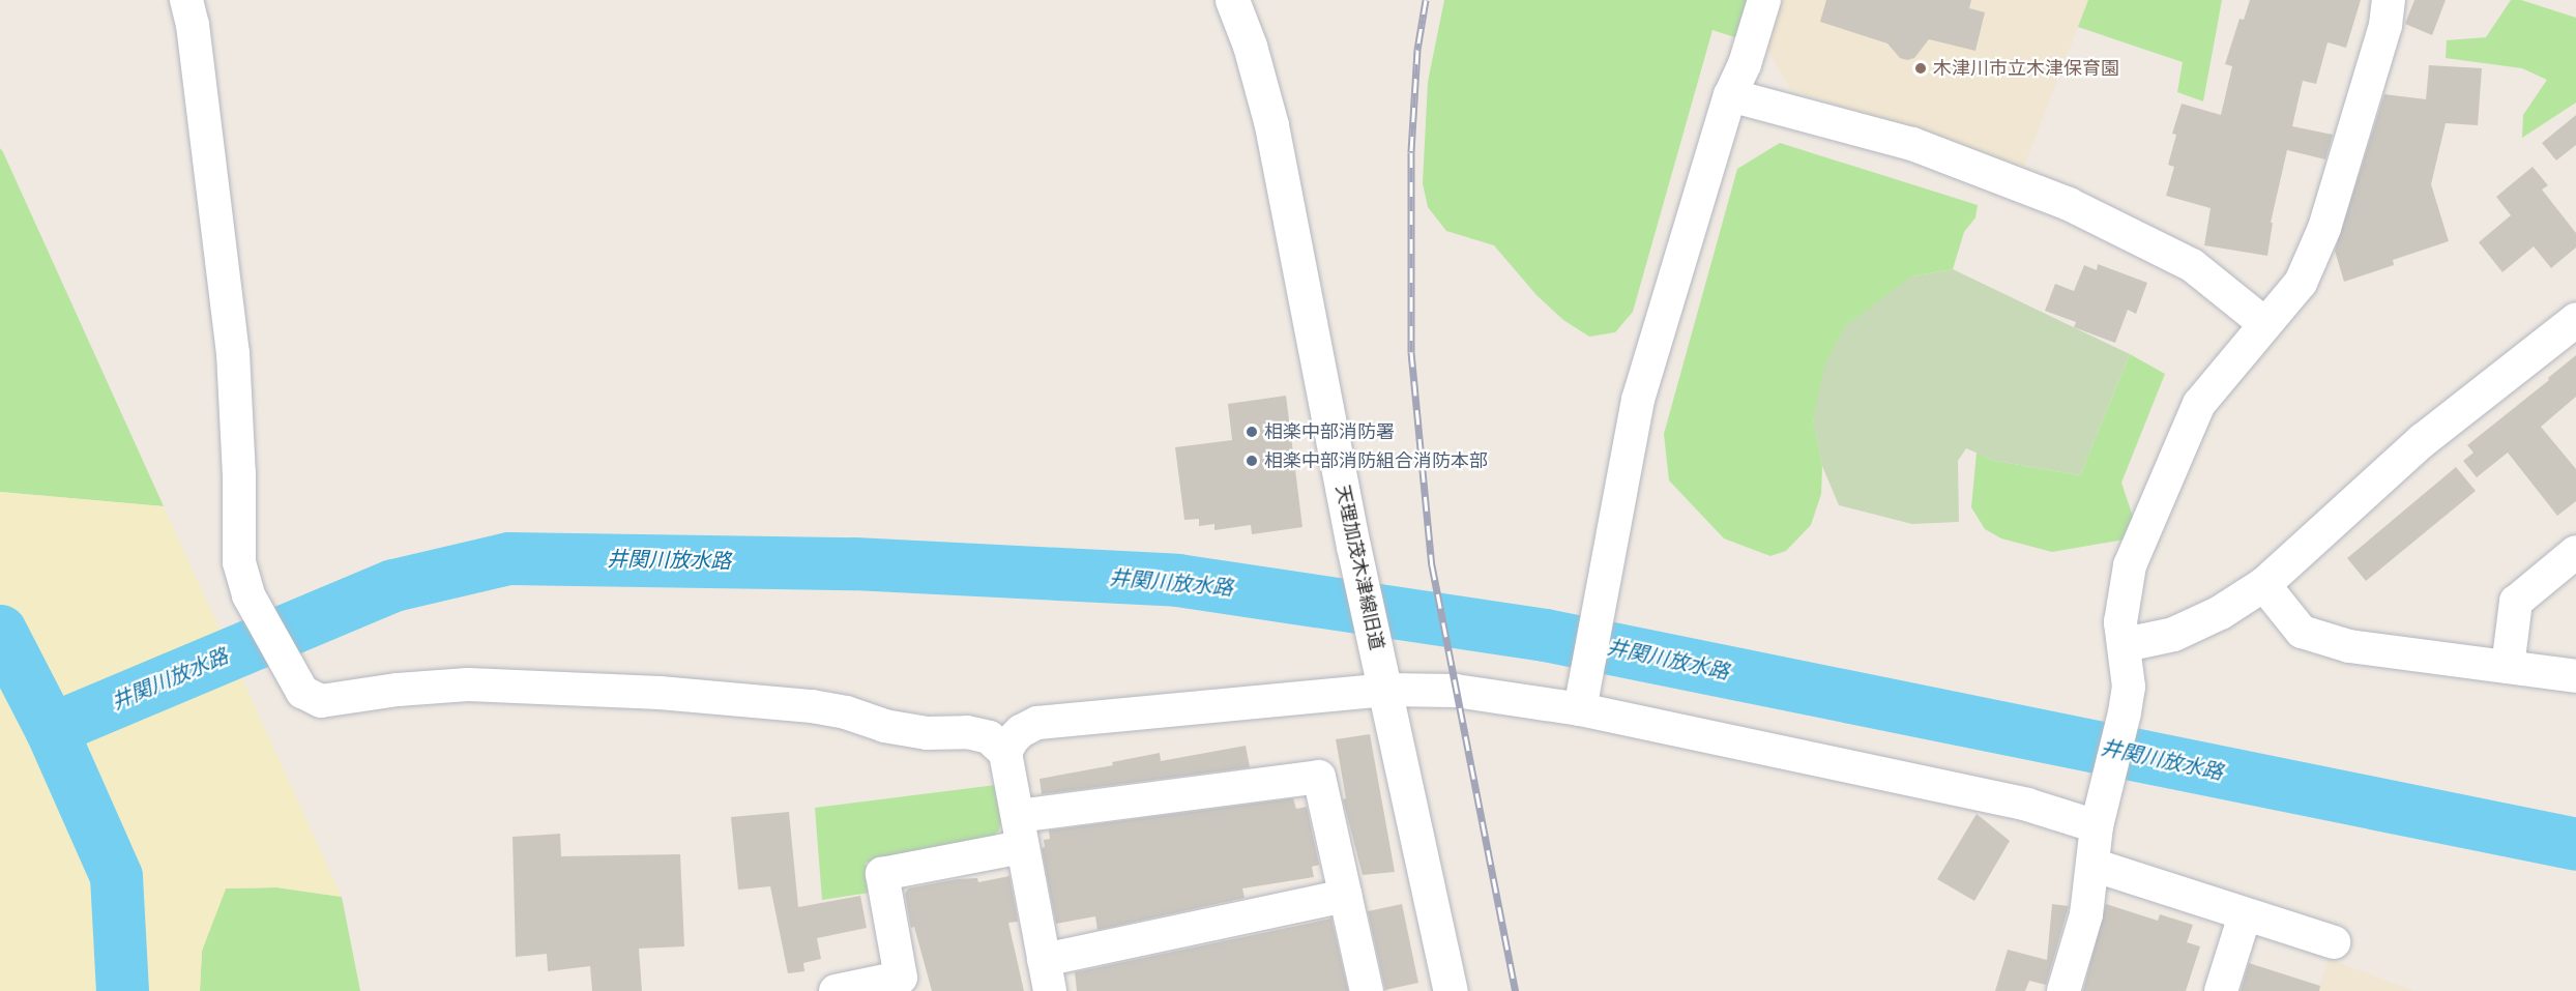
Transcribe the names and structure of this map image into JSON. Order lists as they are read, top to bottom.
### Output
{
  "streets": {
    "street": ["天理加茂木津線旧道"]
  },
  "water": ["井関川放水路"],
  "places": ["木津川市立木津保育園", "相楽中部消防署", "相楽中部消防組合消防本部"]
}
